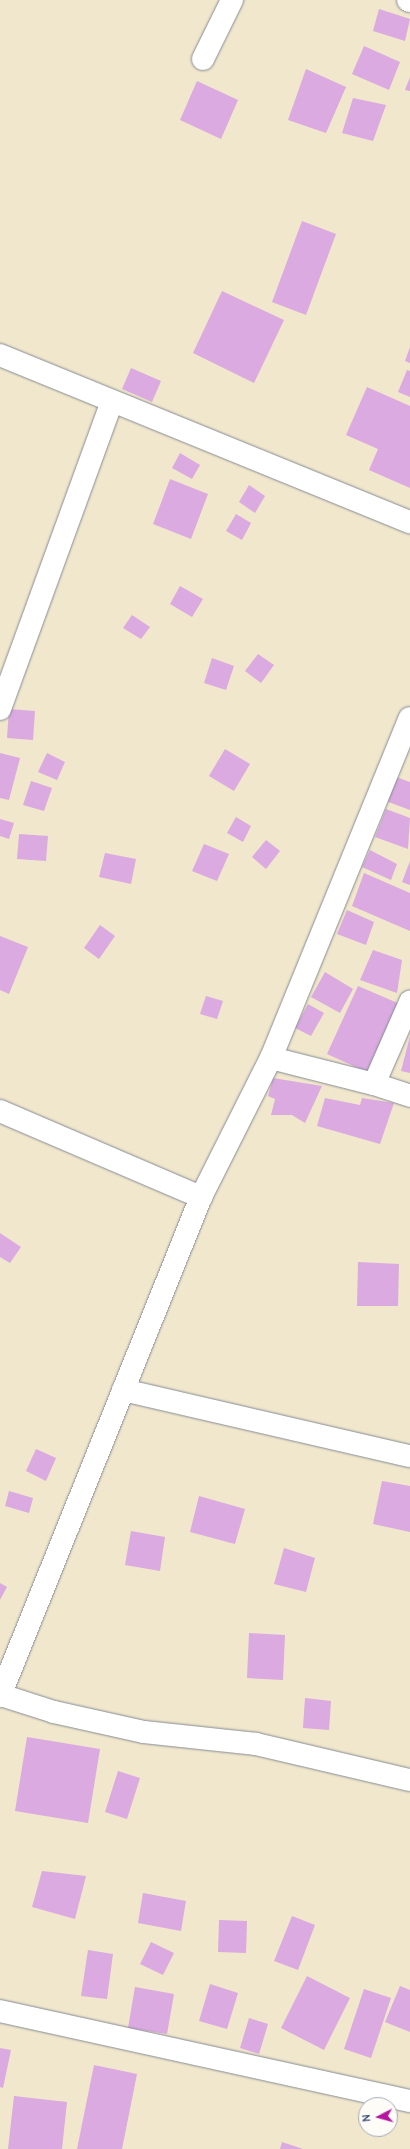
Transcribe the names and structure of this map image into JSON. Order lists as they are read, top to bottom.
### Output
{
  "north": "left"
}
